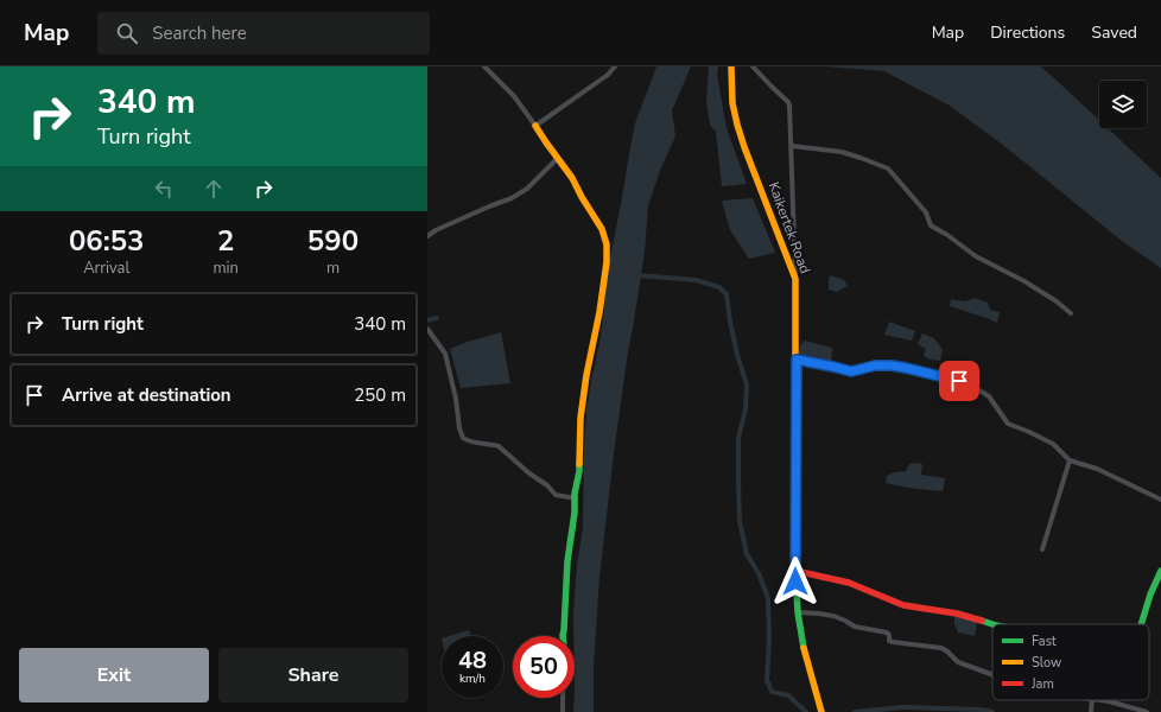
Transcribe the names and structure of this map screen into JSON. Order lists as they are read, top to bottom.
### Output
{
  "streets": {
    "street": ["Kaikertek Road"]
  },
  "legend": ["Fast", "Slow", "Jam"],
  "page": {
    "header": "Map",
    "search": "Search here",
    "nav": ["Map", "Directions", "Saved"],
    "turn": ["340 m", "Turn right"],
    "eta": [
      "06:53",
      "Arrival",
      "2",
      "min",
      "590",
      "m"
    ],
    "list": [
      {
        "name": "Turn right",
        "value": "340 m"
      },
      {
        "name": "Arrive at destination",
        "value": "250 m"
      }
    ],
    "speed": "48 km/h",
    "limit": "50",
    "buttons": ["Exit", "Share"]
  }
}
